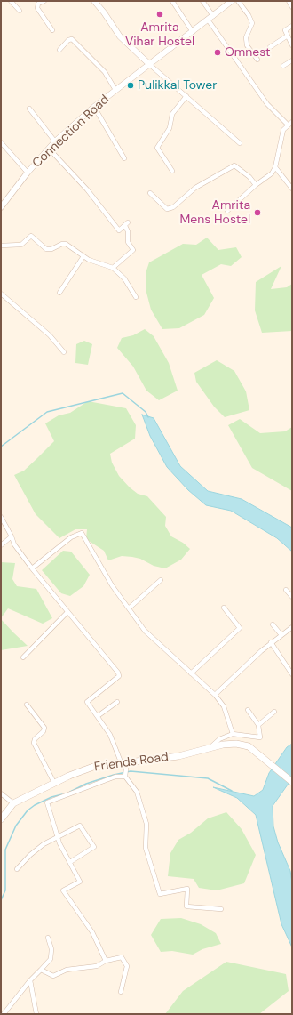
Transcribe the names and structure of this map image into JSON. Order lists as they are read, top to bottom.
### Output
{
  "streets": {
    "main road": ["Friends Road"],
    "street": ["Connection Road"]
  },
  "places": [
    "Amrita Vihar Hostel",
    "Omnest",
    "Pulikkal Tower",
    "Amrita Mens Hostel"
  ]
}
